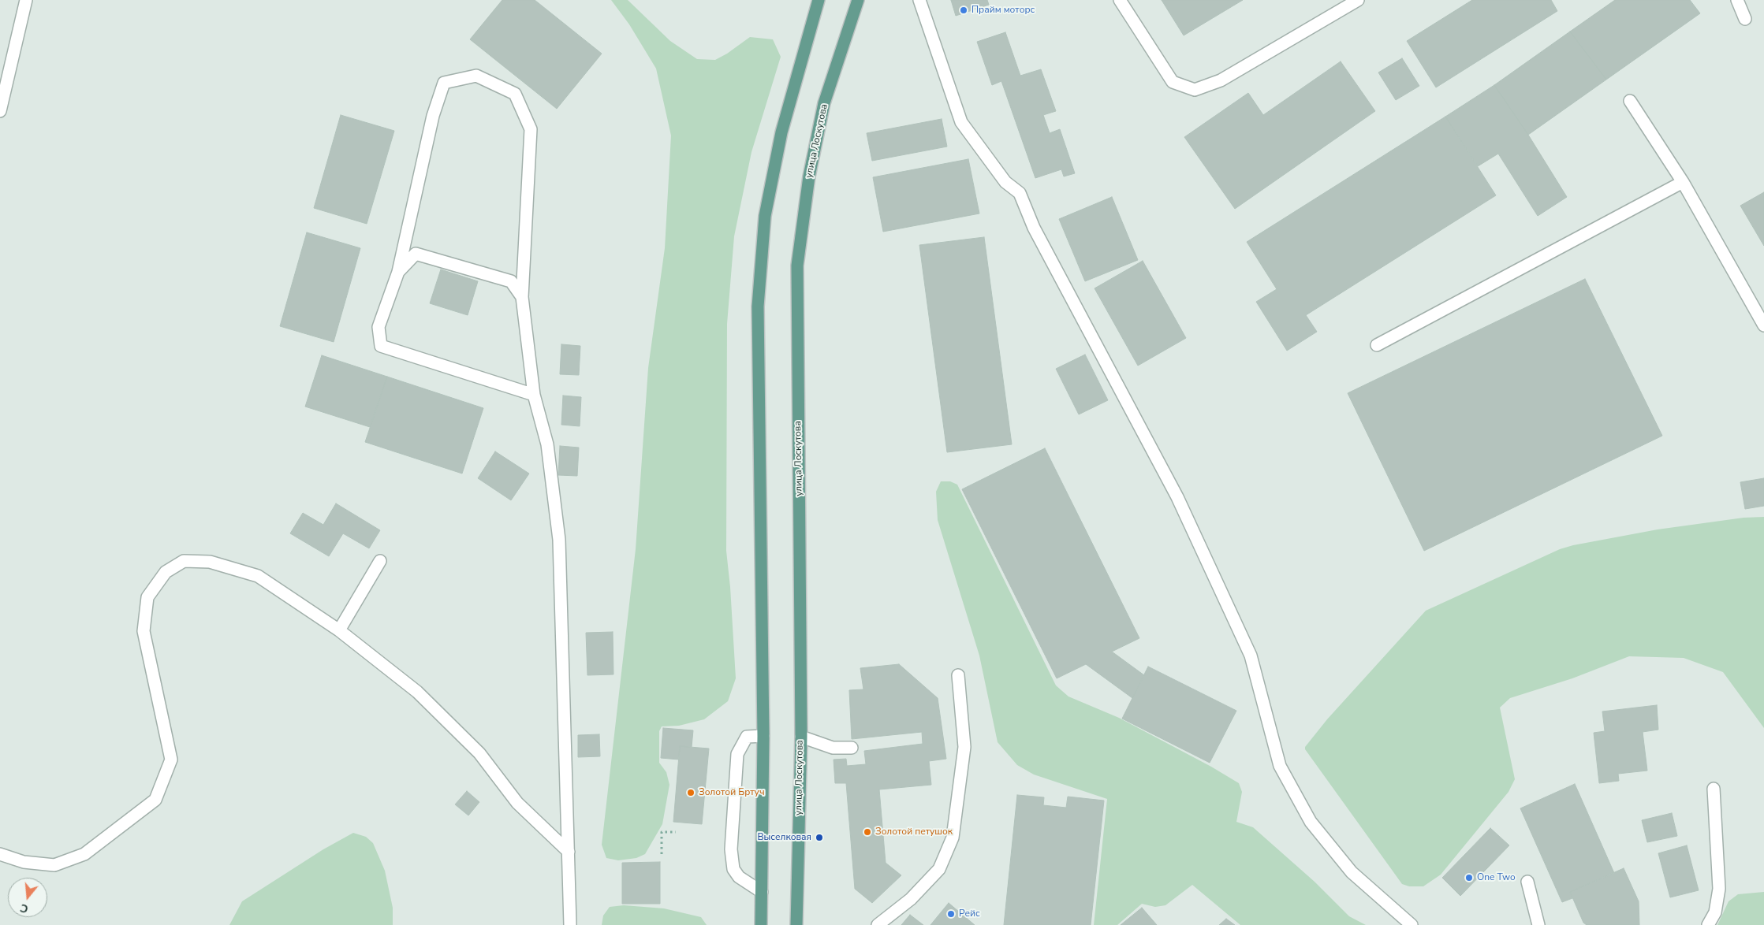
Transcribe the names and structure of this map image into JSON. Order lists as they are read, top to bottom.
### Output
{
  "streets": {
    "main road": ["улица Лоскутова"]
  },
  "places": [
    "Прайм моторс",
    "Золотой Бртуч",
    "Золотой петушок",
    "Выселковая",
    "One Two",
    "Рейс"
  ],
  "north": "bottom"
}
